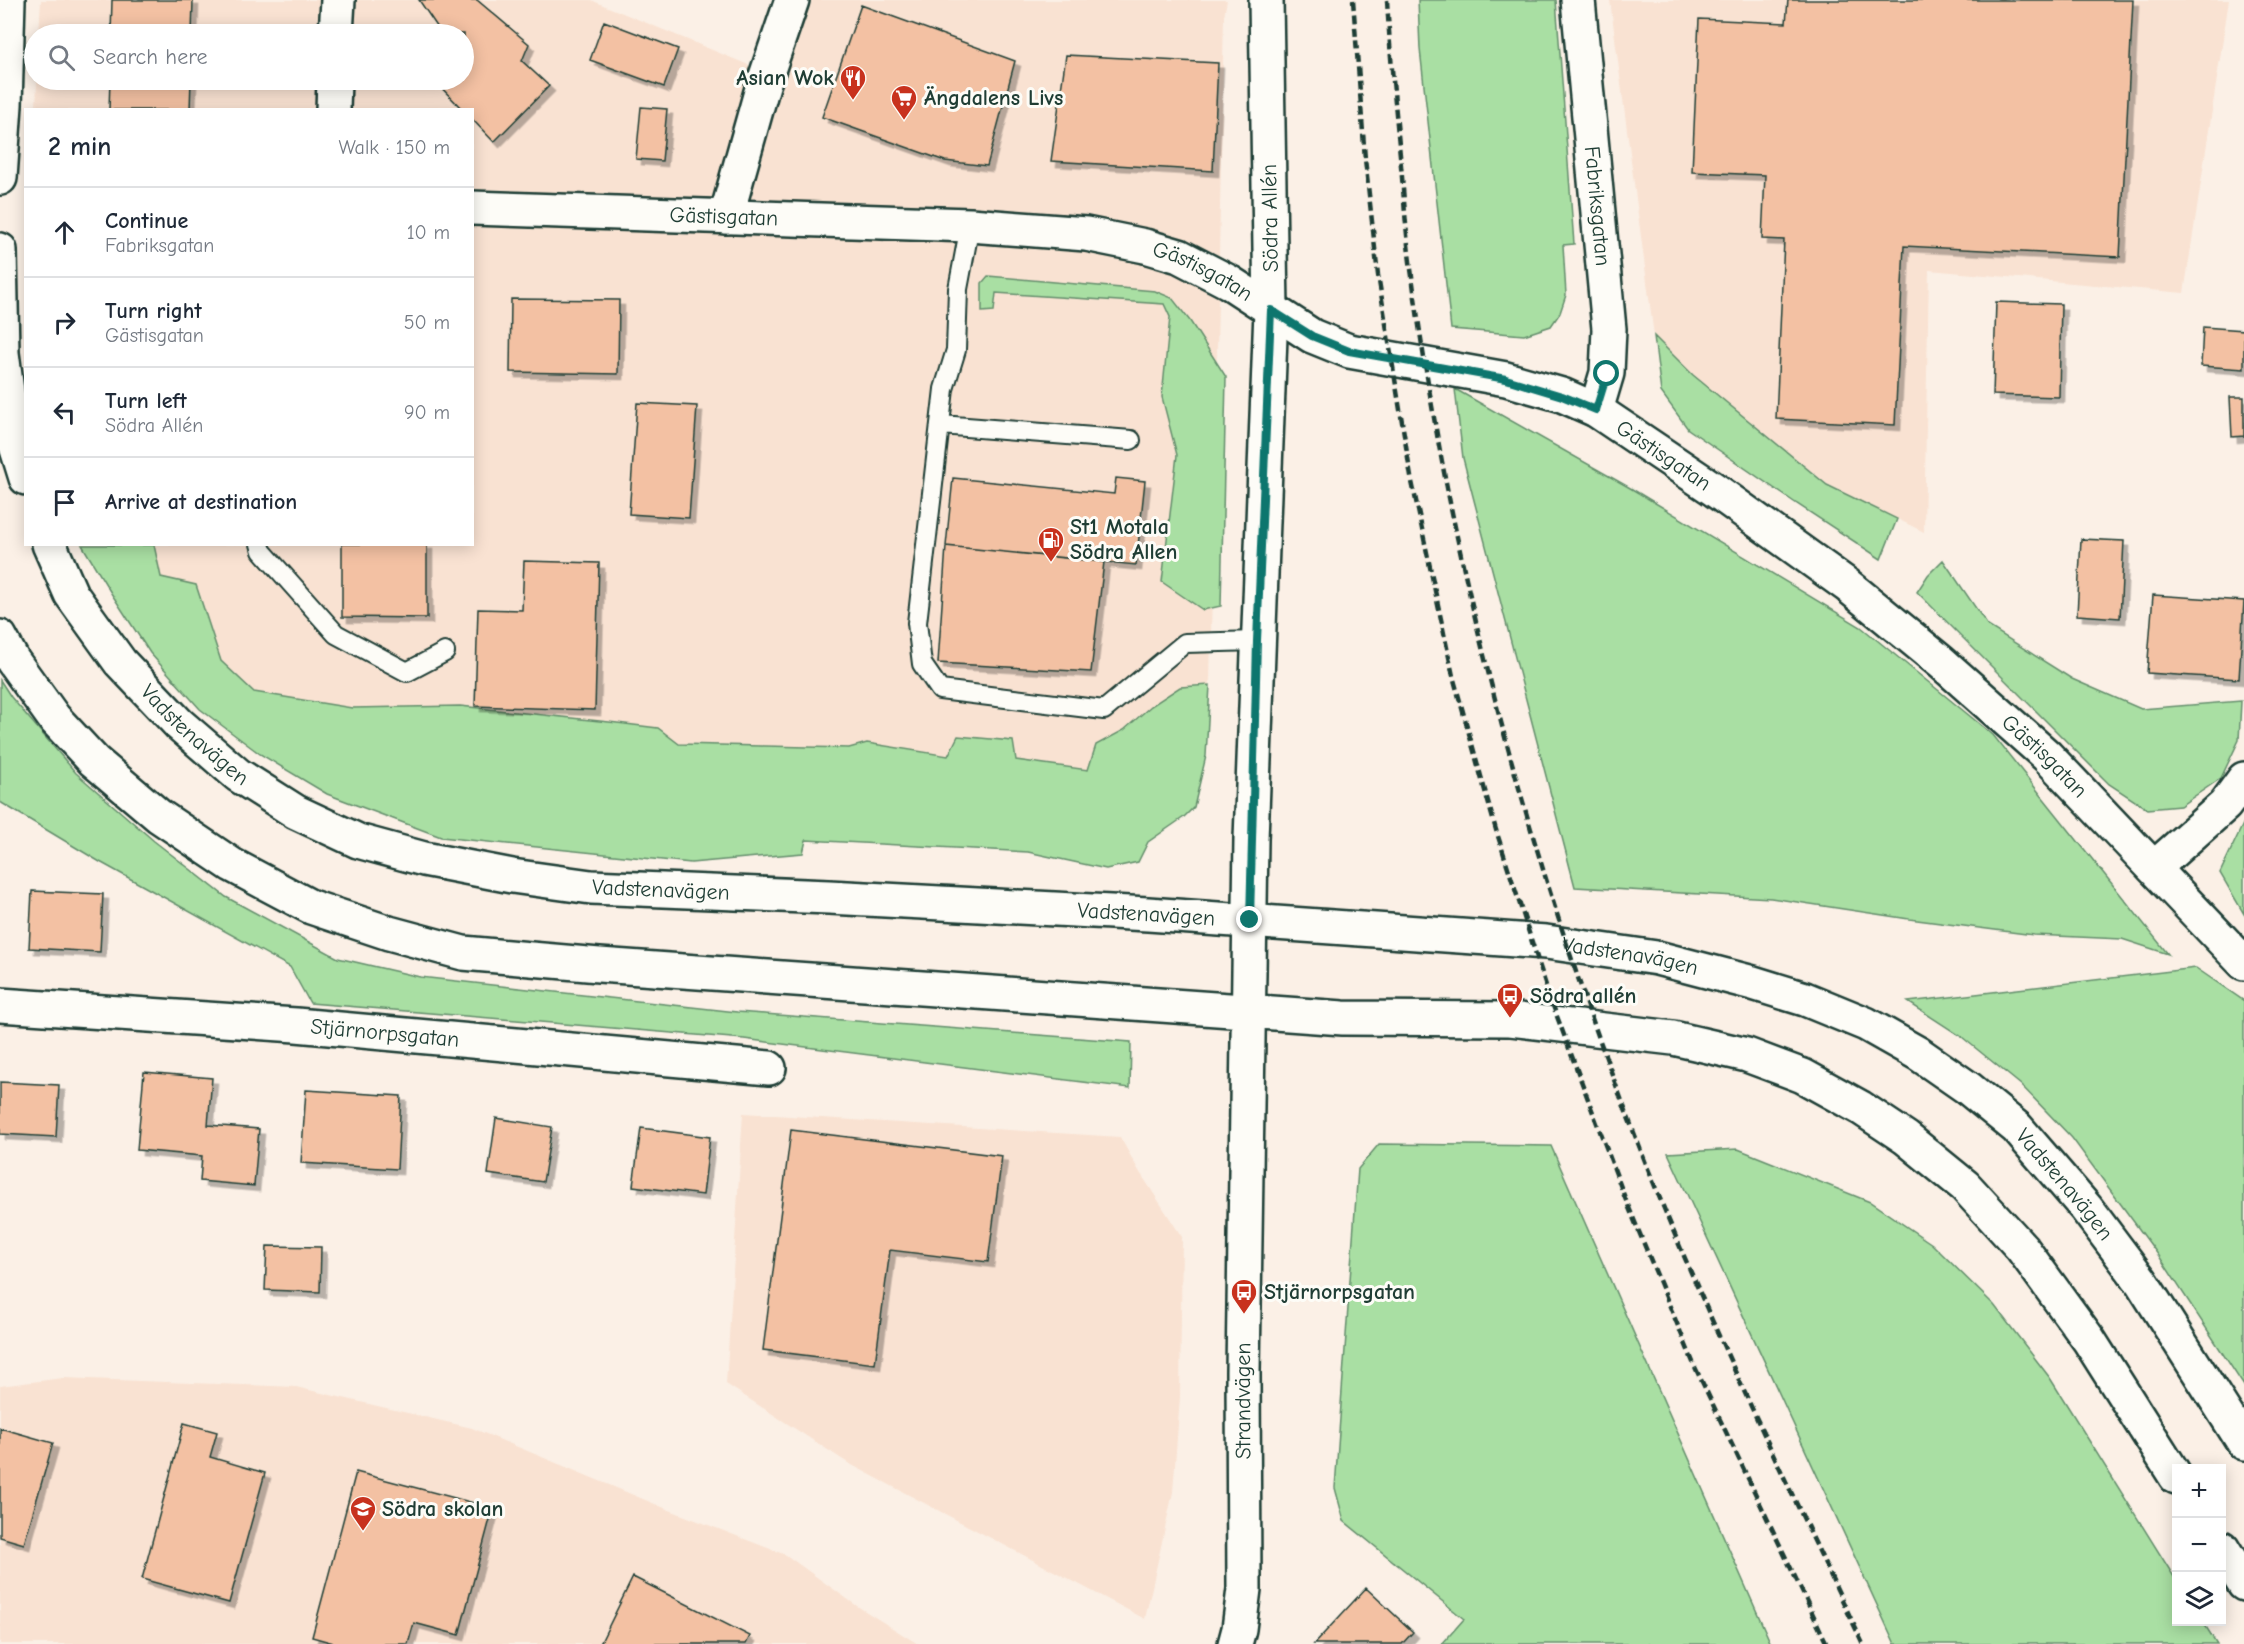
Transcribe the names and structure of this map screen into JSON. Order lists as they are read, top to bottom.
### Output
{
  "streets": {
    "main road": [
      "Fabriksgatan",
      "Gästisgatan",
      "Södra Allén",
      "Vadstenavägen",
      "Stjärnorpsgatan",
      "Strandvägen"
    ]
  },
  "crossings": [
    ["Fabriksgatan", "Gästisgatan"],
    ["Gästisgatan", "Södra Allén"],
    ["Södra Allén", "Vadstenavägen"],
    ["Södra Allén", "Strandvägen"]
  ],
  "places": {
    "restaurant": ["Asian Wok"],
    "supermarket": ["Ängdalens Livs"],
    "fuel station": ["St1 Motala Södra Allen"],
    "bus stop": ["Södra allén", "Stjärnorpsgatan"],
    "school or university": ["Södra skolan"]
  },
  "page": {
    "search": "Search here",
    "heading": ["2 min", "Walk · 150 m"],
    "list": [
      ["Continue", "Fabriksgatan", "10 m"],
      ["Turn right", "Gästisgatan", "50 m"],
      ["Turn left", "Södra Allén", "90 m"],
      "Arrive at destination"
    ],
    "map_buttons": ["+", "−"]
  }
}
